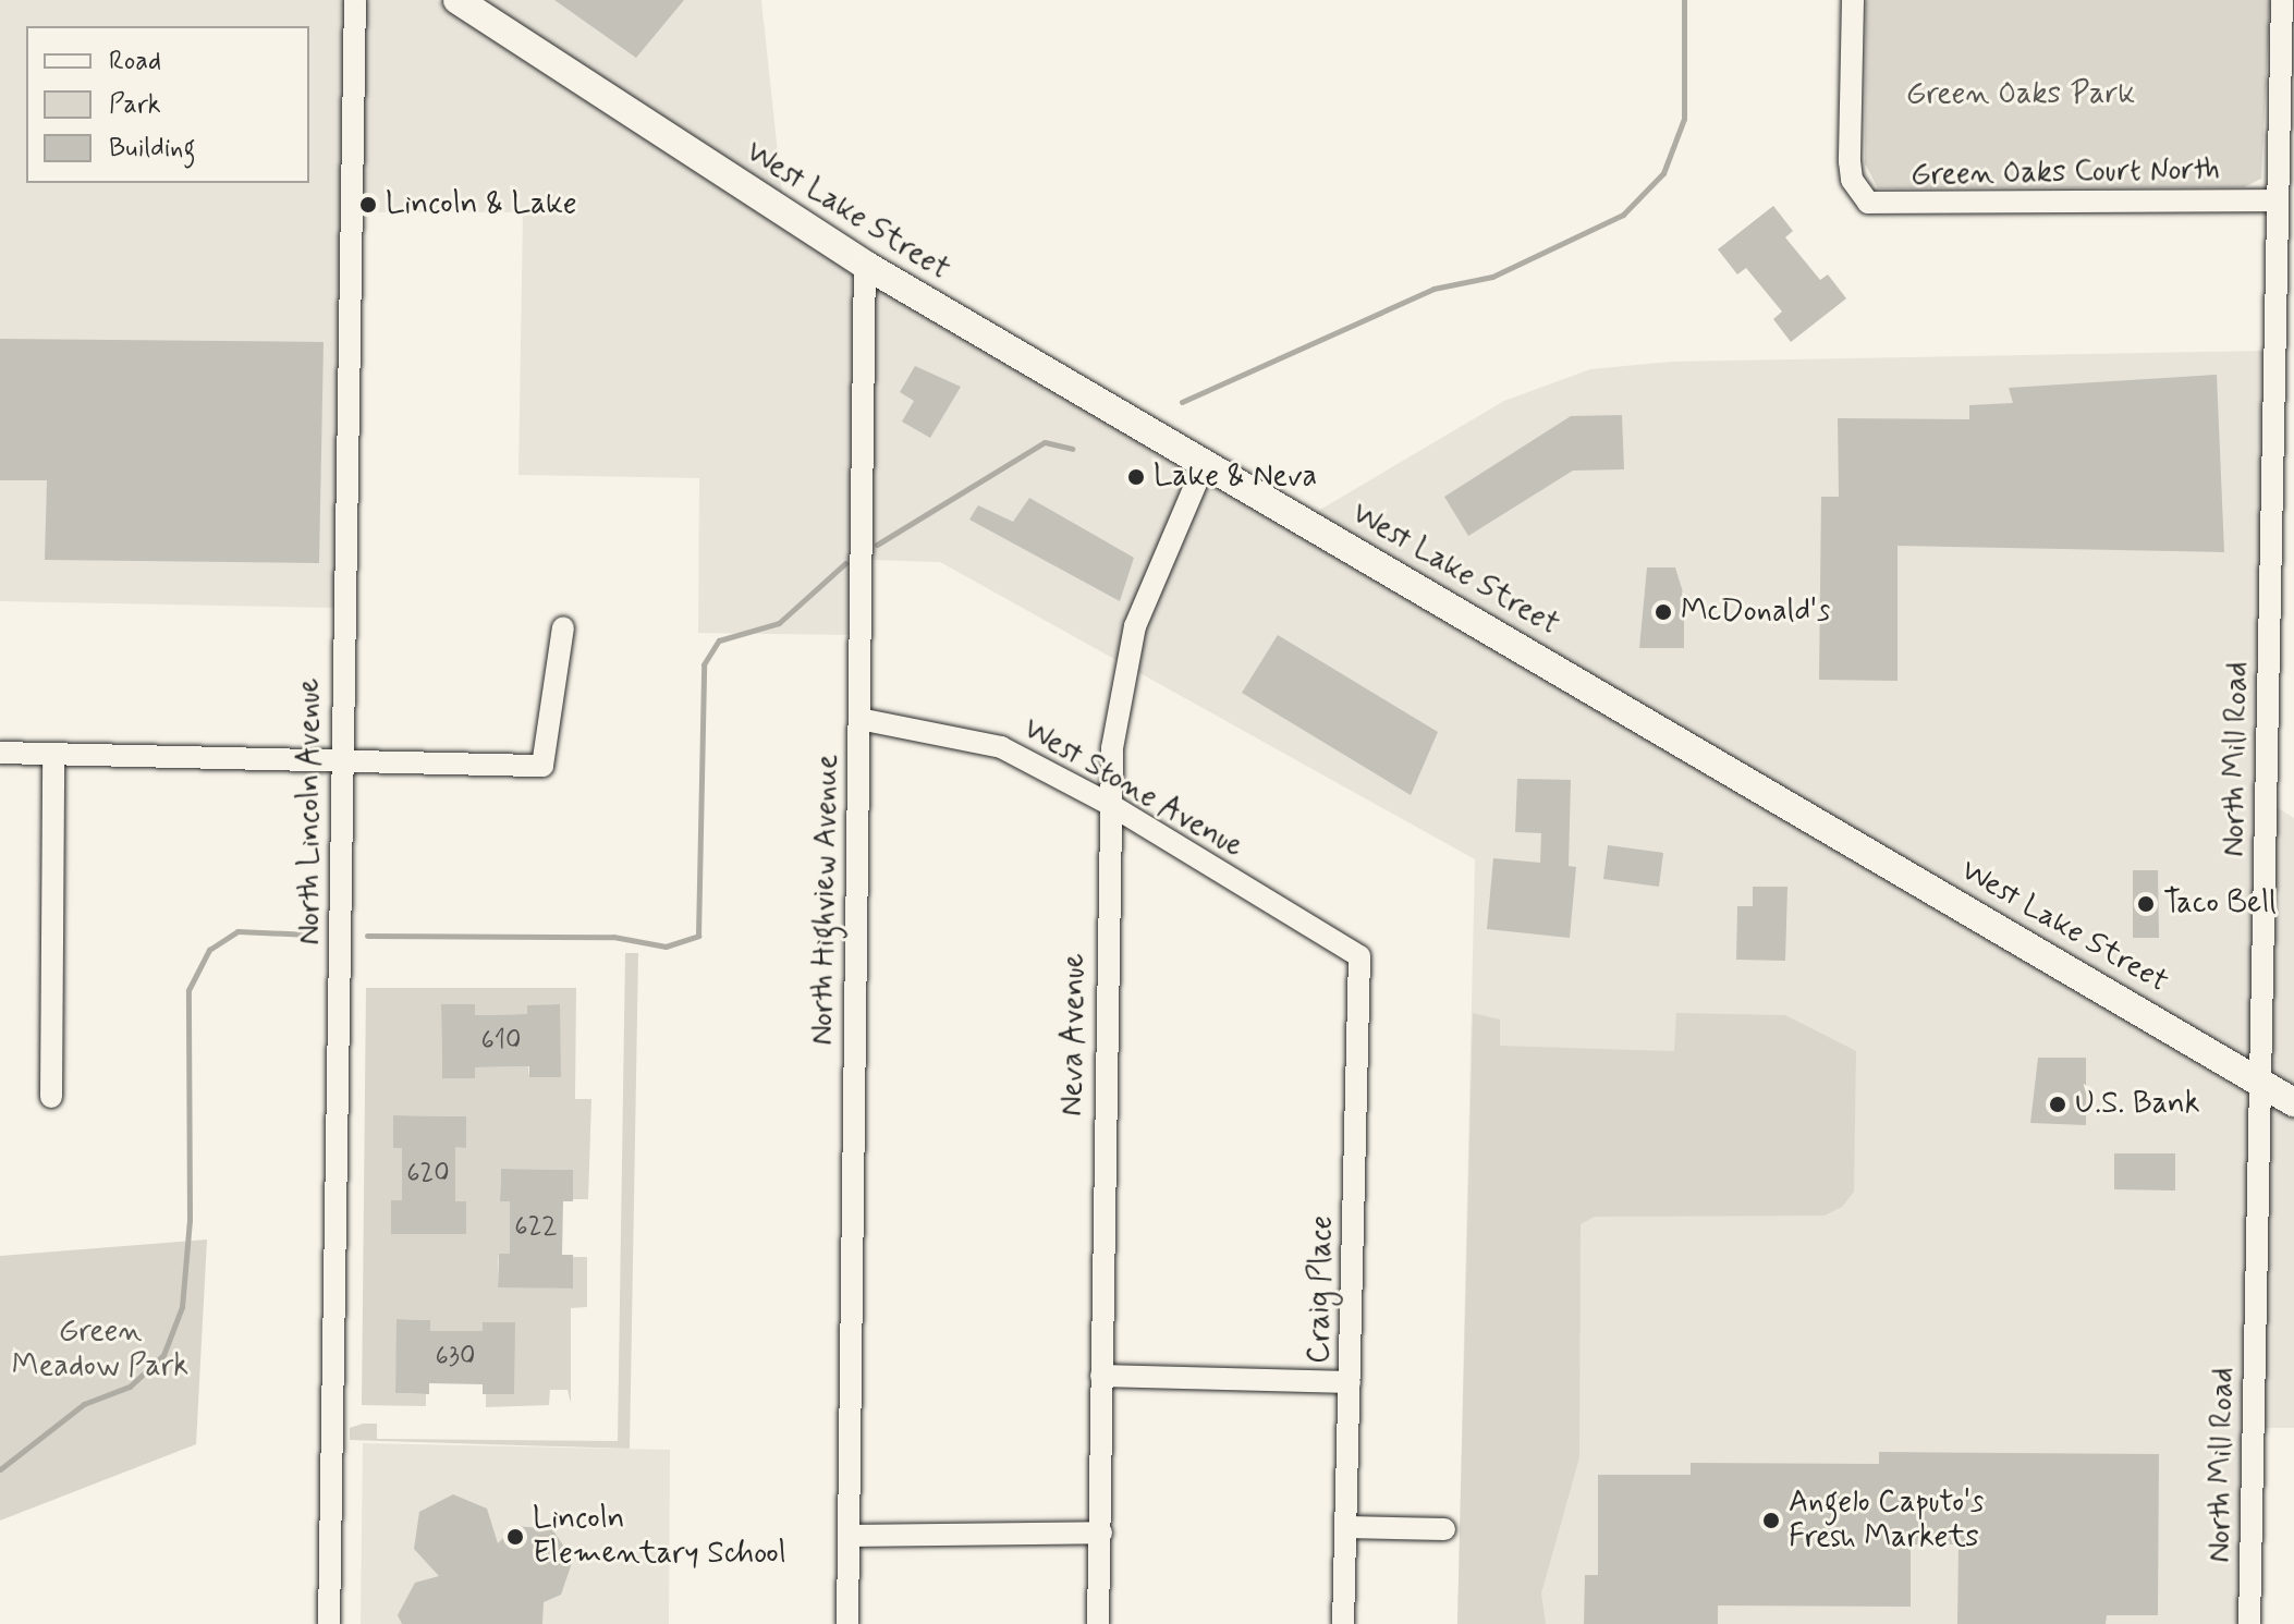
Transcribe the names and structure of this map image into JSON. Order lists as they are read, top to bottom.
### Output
{
  "streets": {
    "main road": ["West Lake Street"],
    "street": [
      "Green Oaks Court North",
      "North Mill Road",
      "West Stone Avenue",
      "North Lincoln Avenue",
      "North Highview Avenue",
      "Neva Avenue",
      "Craig Place"
    ]
  },
  "crossings": [
    ["Green Oaks Court North", "North Mill Road"],
    ["West Lake Street", "North Mill Road"],
    ["West Lake Street", "North Highview Avenue"],
    ["West Lake Street", "Neva Avenue"],
    ["West Stone Avenue", "North Highview Avenue"],
    ["West Stone Avenue", "Neva Avenue"],
    ["West Stone Avenue", "Craig Place"]
  ],
  "parks": ["Green Oaks Park", "Green Meadow Park"],
  "places": [
    "Lincoln & Lake",
    "Lake & Neva",
    "McDonald's",
    "Taco Bell",
    "U.S. Bank",
    "Angelo Caputo's Fresh Markets",
    "Lincoln Elementary School"
  ],
  "house_numbers": [
    "610",
    "620",
    "622",
    "630"
  ],
  "legend": ["Road", "Park", "Building"]
}
